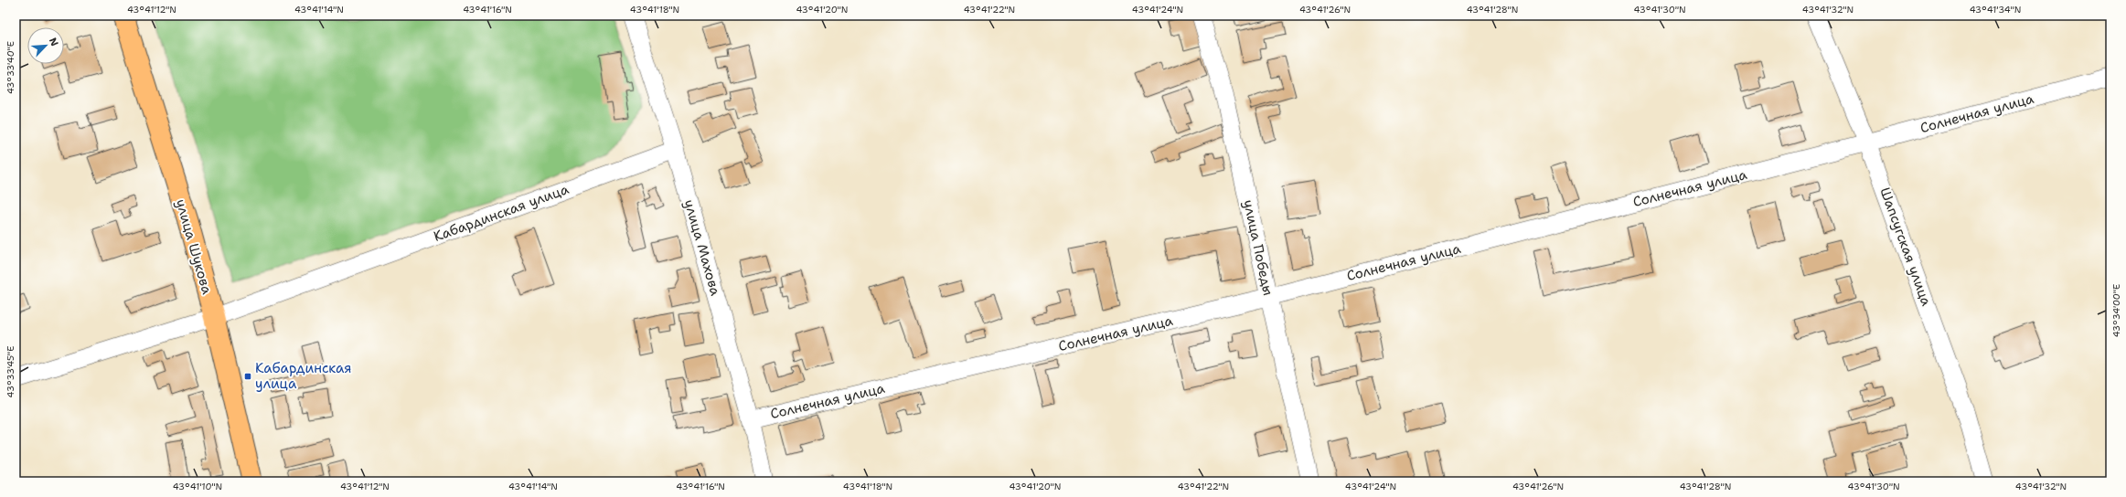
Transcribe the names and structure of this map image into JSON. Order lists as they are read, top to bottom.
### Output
{
  "streets": {
    "main road": ["улица Шукова"],
    "street": [
      "Солнечная улица",
      "Кабардинская улица",
      "Шапсугская улица",
      "улица Махова",
      "улица Победы"
    ]
  },
  "crossings": [
    ["Солнечная улица", "Шапсугская улица"],
    ["Солнечная улица", "улица Махова"],
    ["Солнечная улица", "улица Победы"],
    ["Кабардинская улица", "улица Шукова"],
    ["Кабардинская улица", "улица Махова"]
  ],
  "places": {
    "transit": ["Кабардинская улица"]
  },
  "north": "top right",
  "coordinates": [
    "43°41'12\"N",
    "43°41'14\"N",
    "43°41'16\"N",
    "43°41'18\"N",
    "43°41'20\"N",
    "43°41'22\"N",
    "43°41'24\"N",
    "43°41'26\"N",
    "43°41'28\"N",
    "43°41'30\"N",
    "43°41'32\"N",
    "43°41'34\"N",
    "43°33'40\"E",
    "43°34'00\"E",
    "43°33'45\"E",
    "43°41'10\"N"
  ]
}
